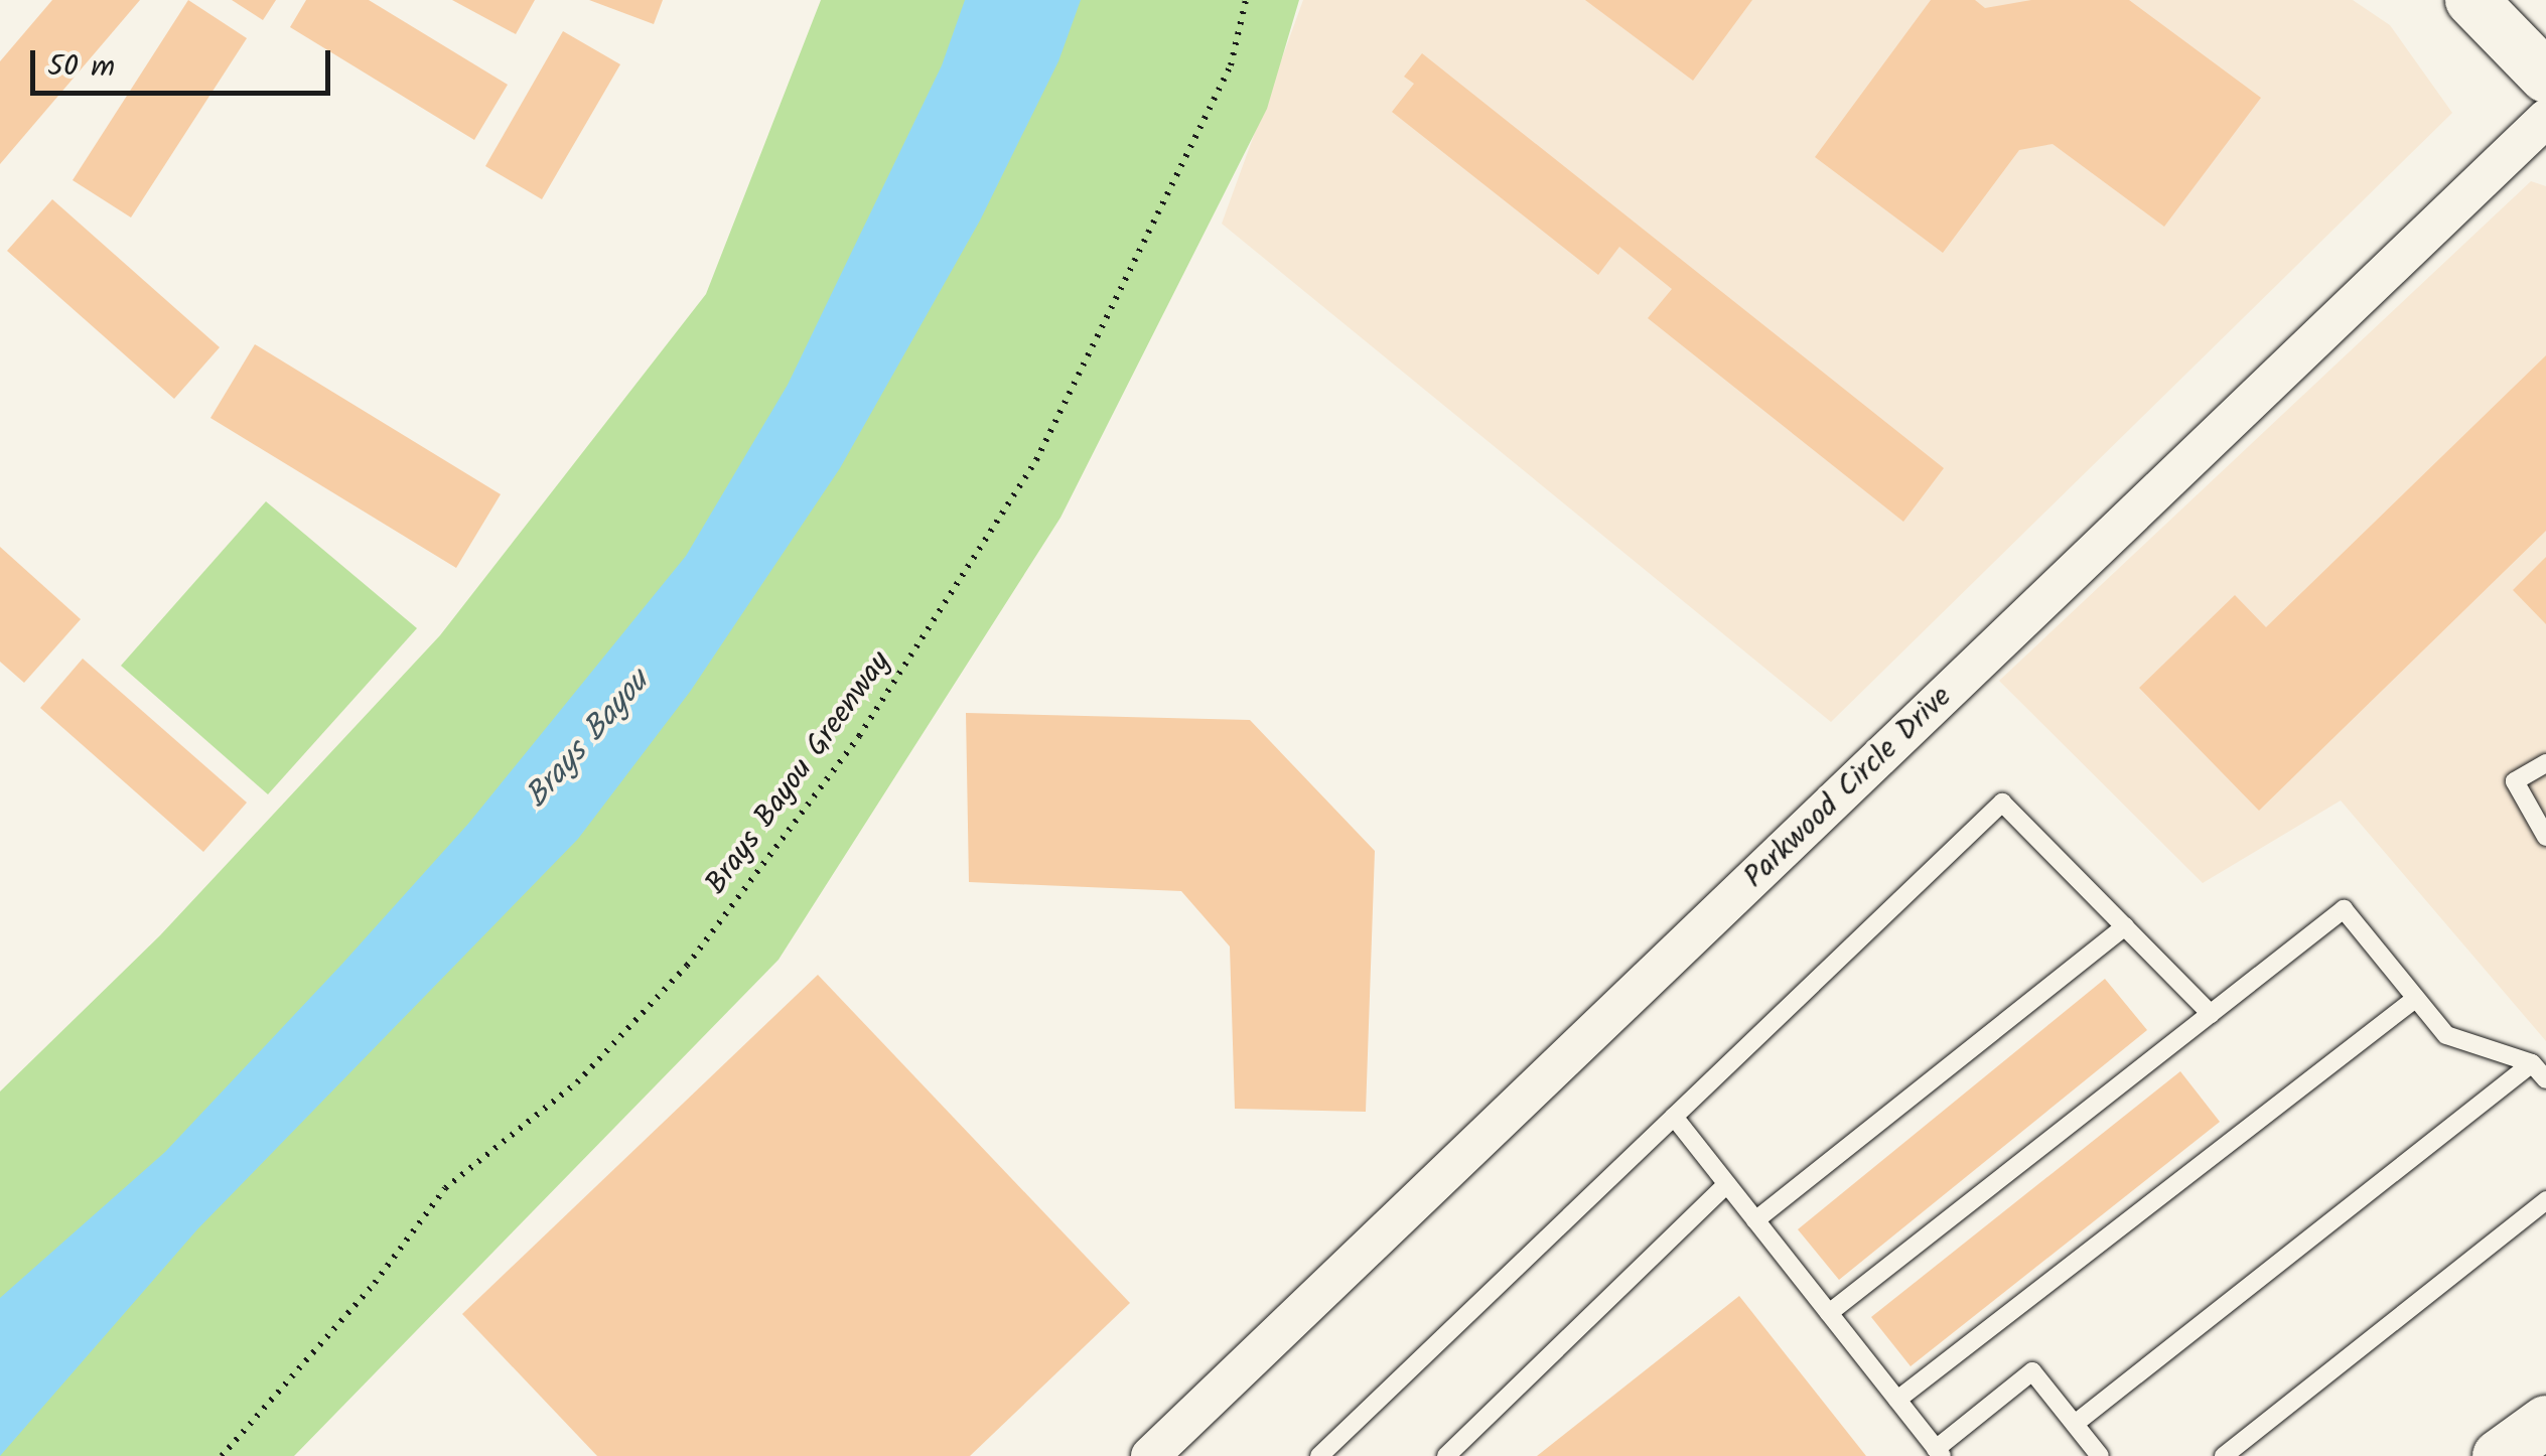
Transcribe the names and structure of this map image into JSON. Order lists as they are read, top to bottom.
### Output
{
  "streets": {
    "street": ["Parkwood Circle Drive"],
    "path": ["Brays Bayou Greenway"]
  },
  "water": ["Brays Bayou"],
  "scale_bar": "50 m"
}
